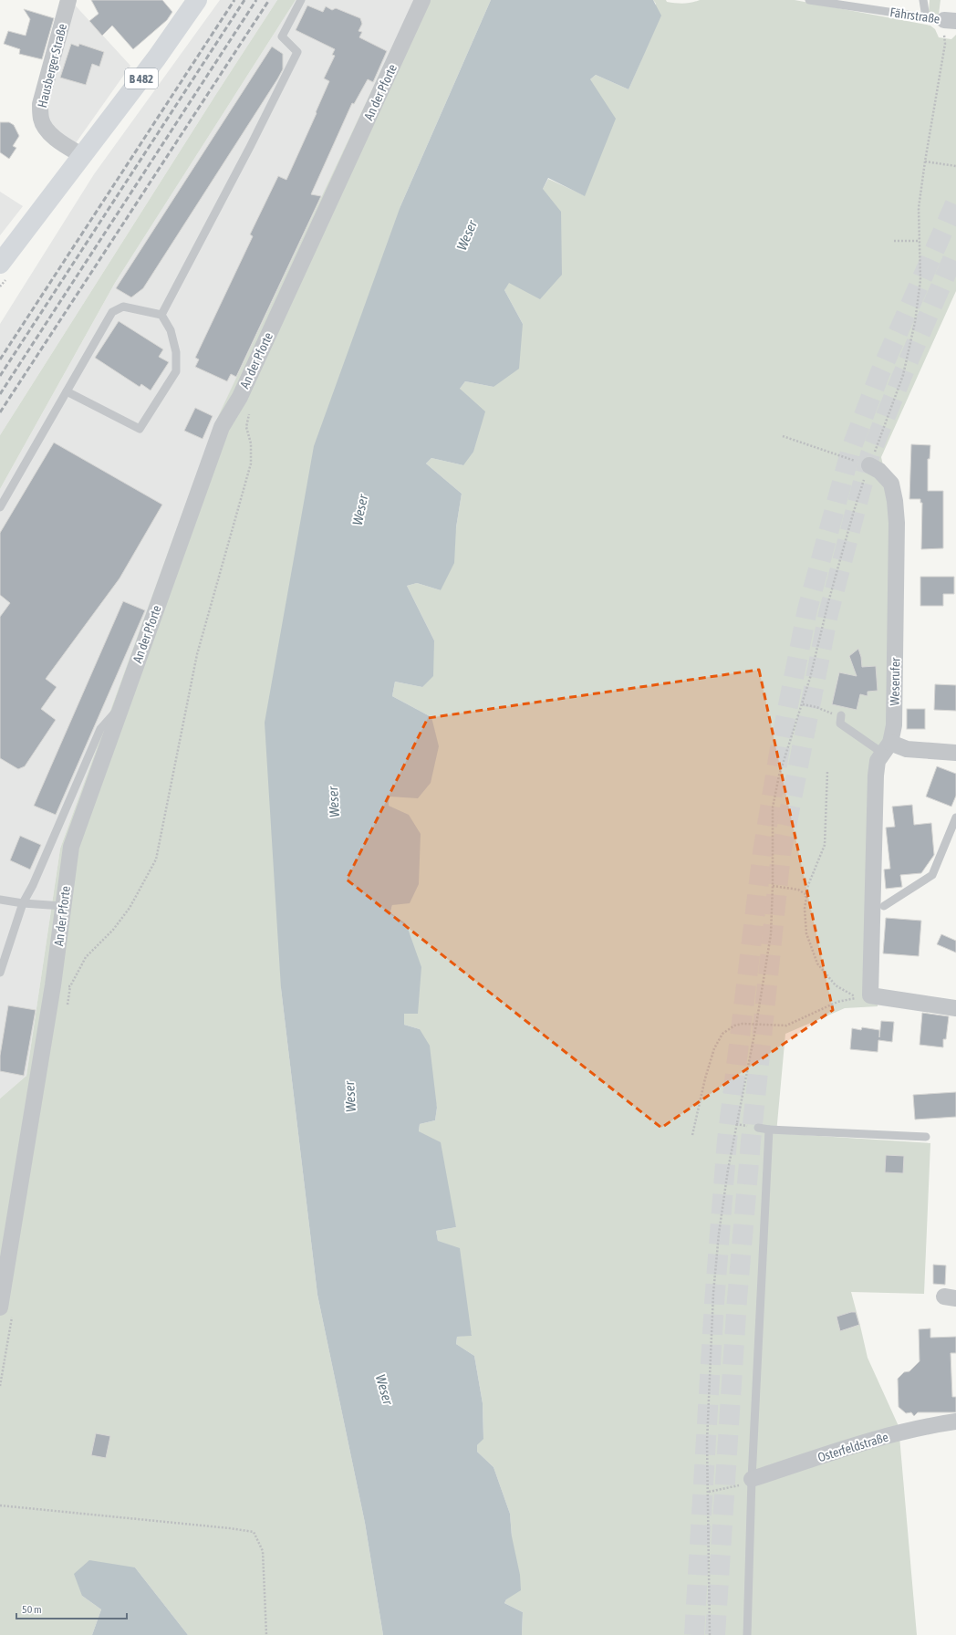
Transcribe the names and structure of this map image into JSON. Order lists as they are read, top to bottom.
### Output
{
  "streets": {
    "main road": ["B 482"],
    "street": [
      "Hausberger Straße",
      "An der Pforte",
      "Weserufer",
      "Osterfeldstraße"
    ],
    "lane": ["Fährstraße"]
  },
  "crossings": [
    ["Hausberger Straße", "B 482"]
  ],
  "water": ["Weser"],
  "scale_bar": "50 m"
}
